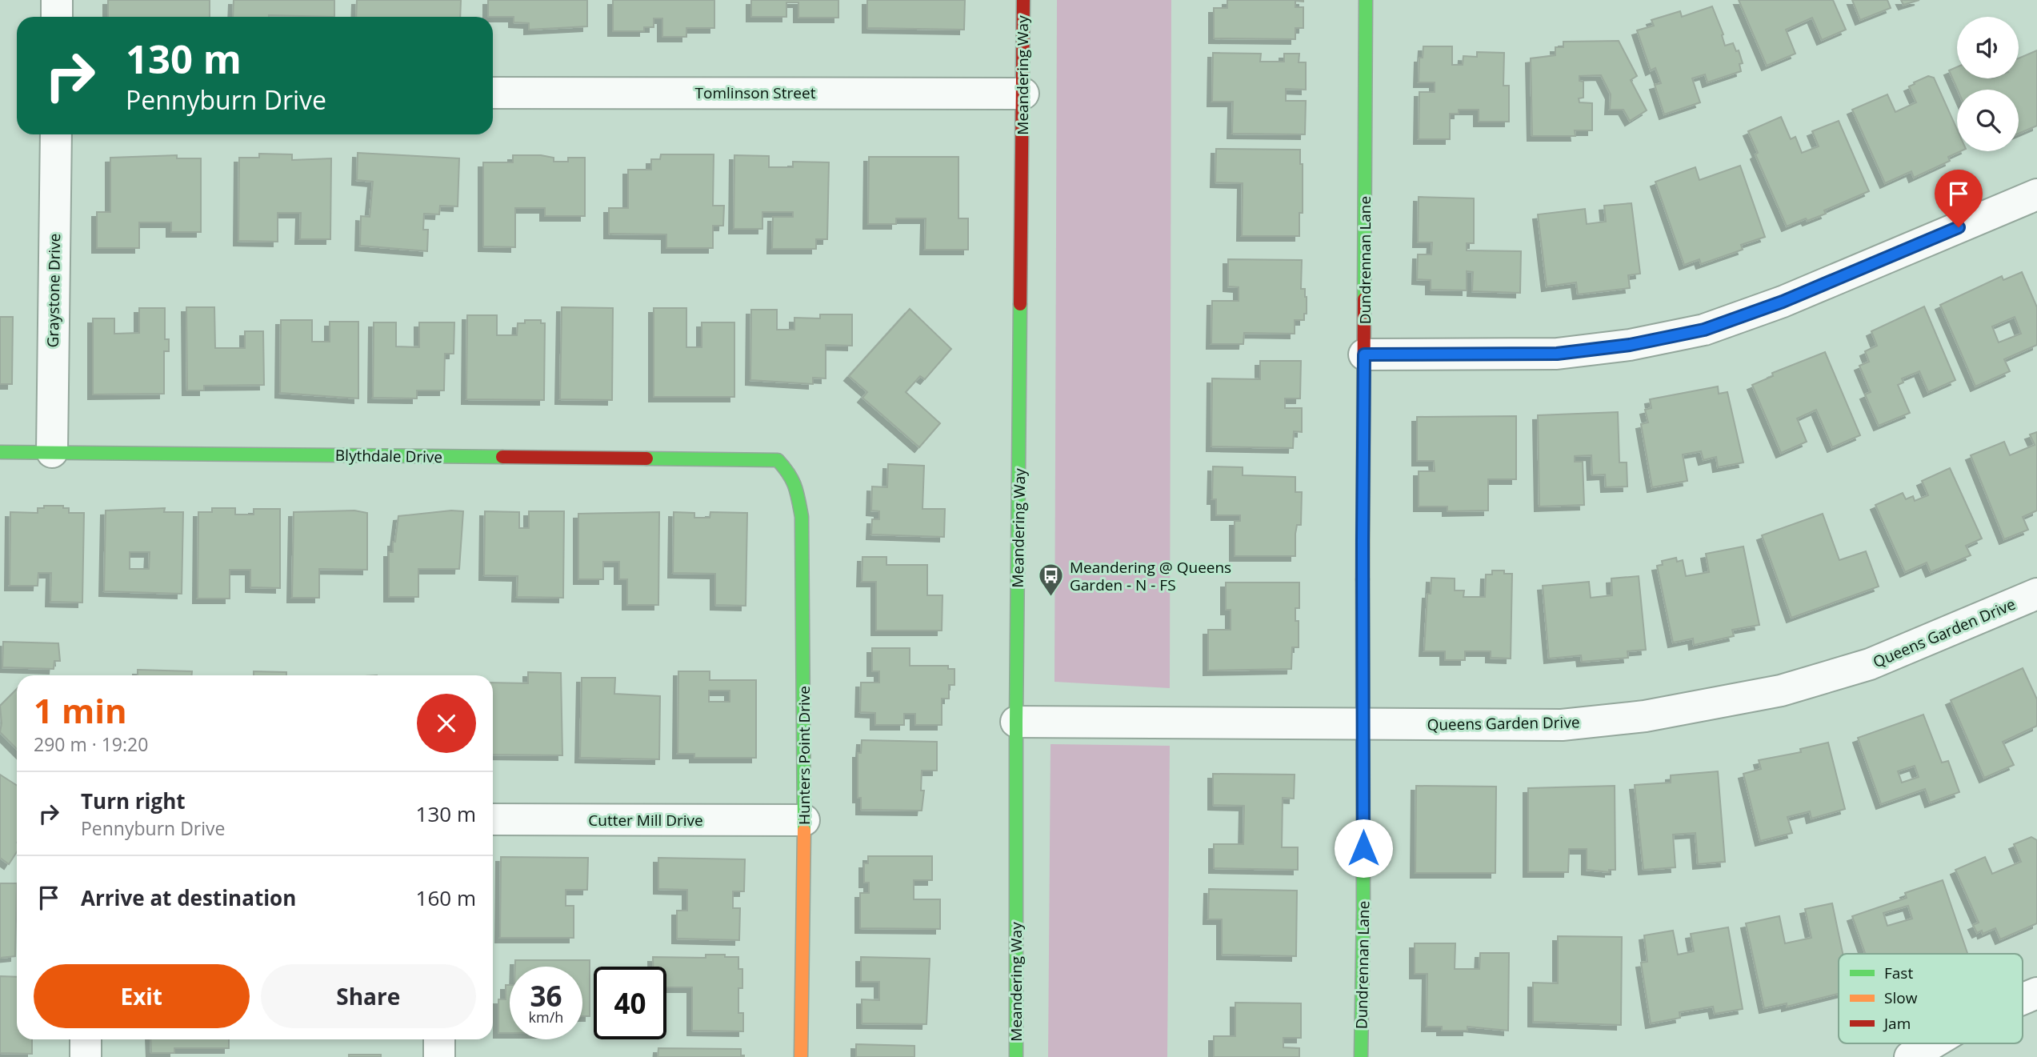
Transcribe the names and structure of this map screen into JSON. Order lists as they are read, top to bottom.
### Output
{
  "streets": {
    "street": [
      "Meandering Way",
      "Tomlinson Street",
      "Dundrennan Lane",
      "Graystone Drive",
      "Blythdale Drive",
      "Queens Garden Drive",
      "Hunters Point Drive",
      "Cutter Mill Drive"
    ]
  },
  "crossings": [
    ["Meandering Way", "Tomlinson Street"],
    ["Meandering Way", "Queens Garden Drive"],
    ["Dundrennan Lane", "Queens Garden Drive"],
    ["Graystone Drive", "Blythdale Drive"],
    ["Blythdale Drive", "Hunters Point Drive"],
    ["Hunters Point Drive", "Cutter Mill Drive"]
  ],
  "places": {
    "bus stop": ["Meandering @ Queens Garden - N - FS"]
  },
  "legend": ["Fast", "Slow", "Jam"],
  "page": {
    "turn": ["130 m", "Pennyburn Drive"],
    "heading": ["1 min", "290 m · 19:20"],
    "list": [
      {
        "name": "Turn right",
        "note": "Pennyburn Drive",
        "value": "130 m"
      },
      {
        "name": "Arrive at destination",
        "value": "160 m"
      }
    ],
    "buttons": ["Exit", "Share"],
    "speed": "36 km/h",
    "limit": "40"
  }
}
